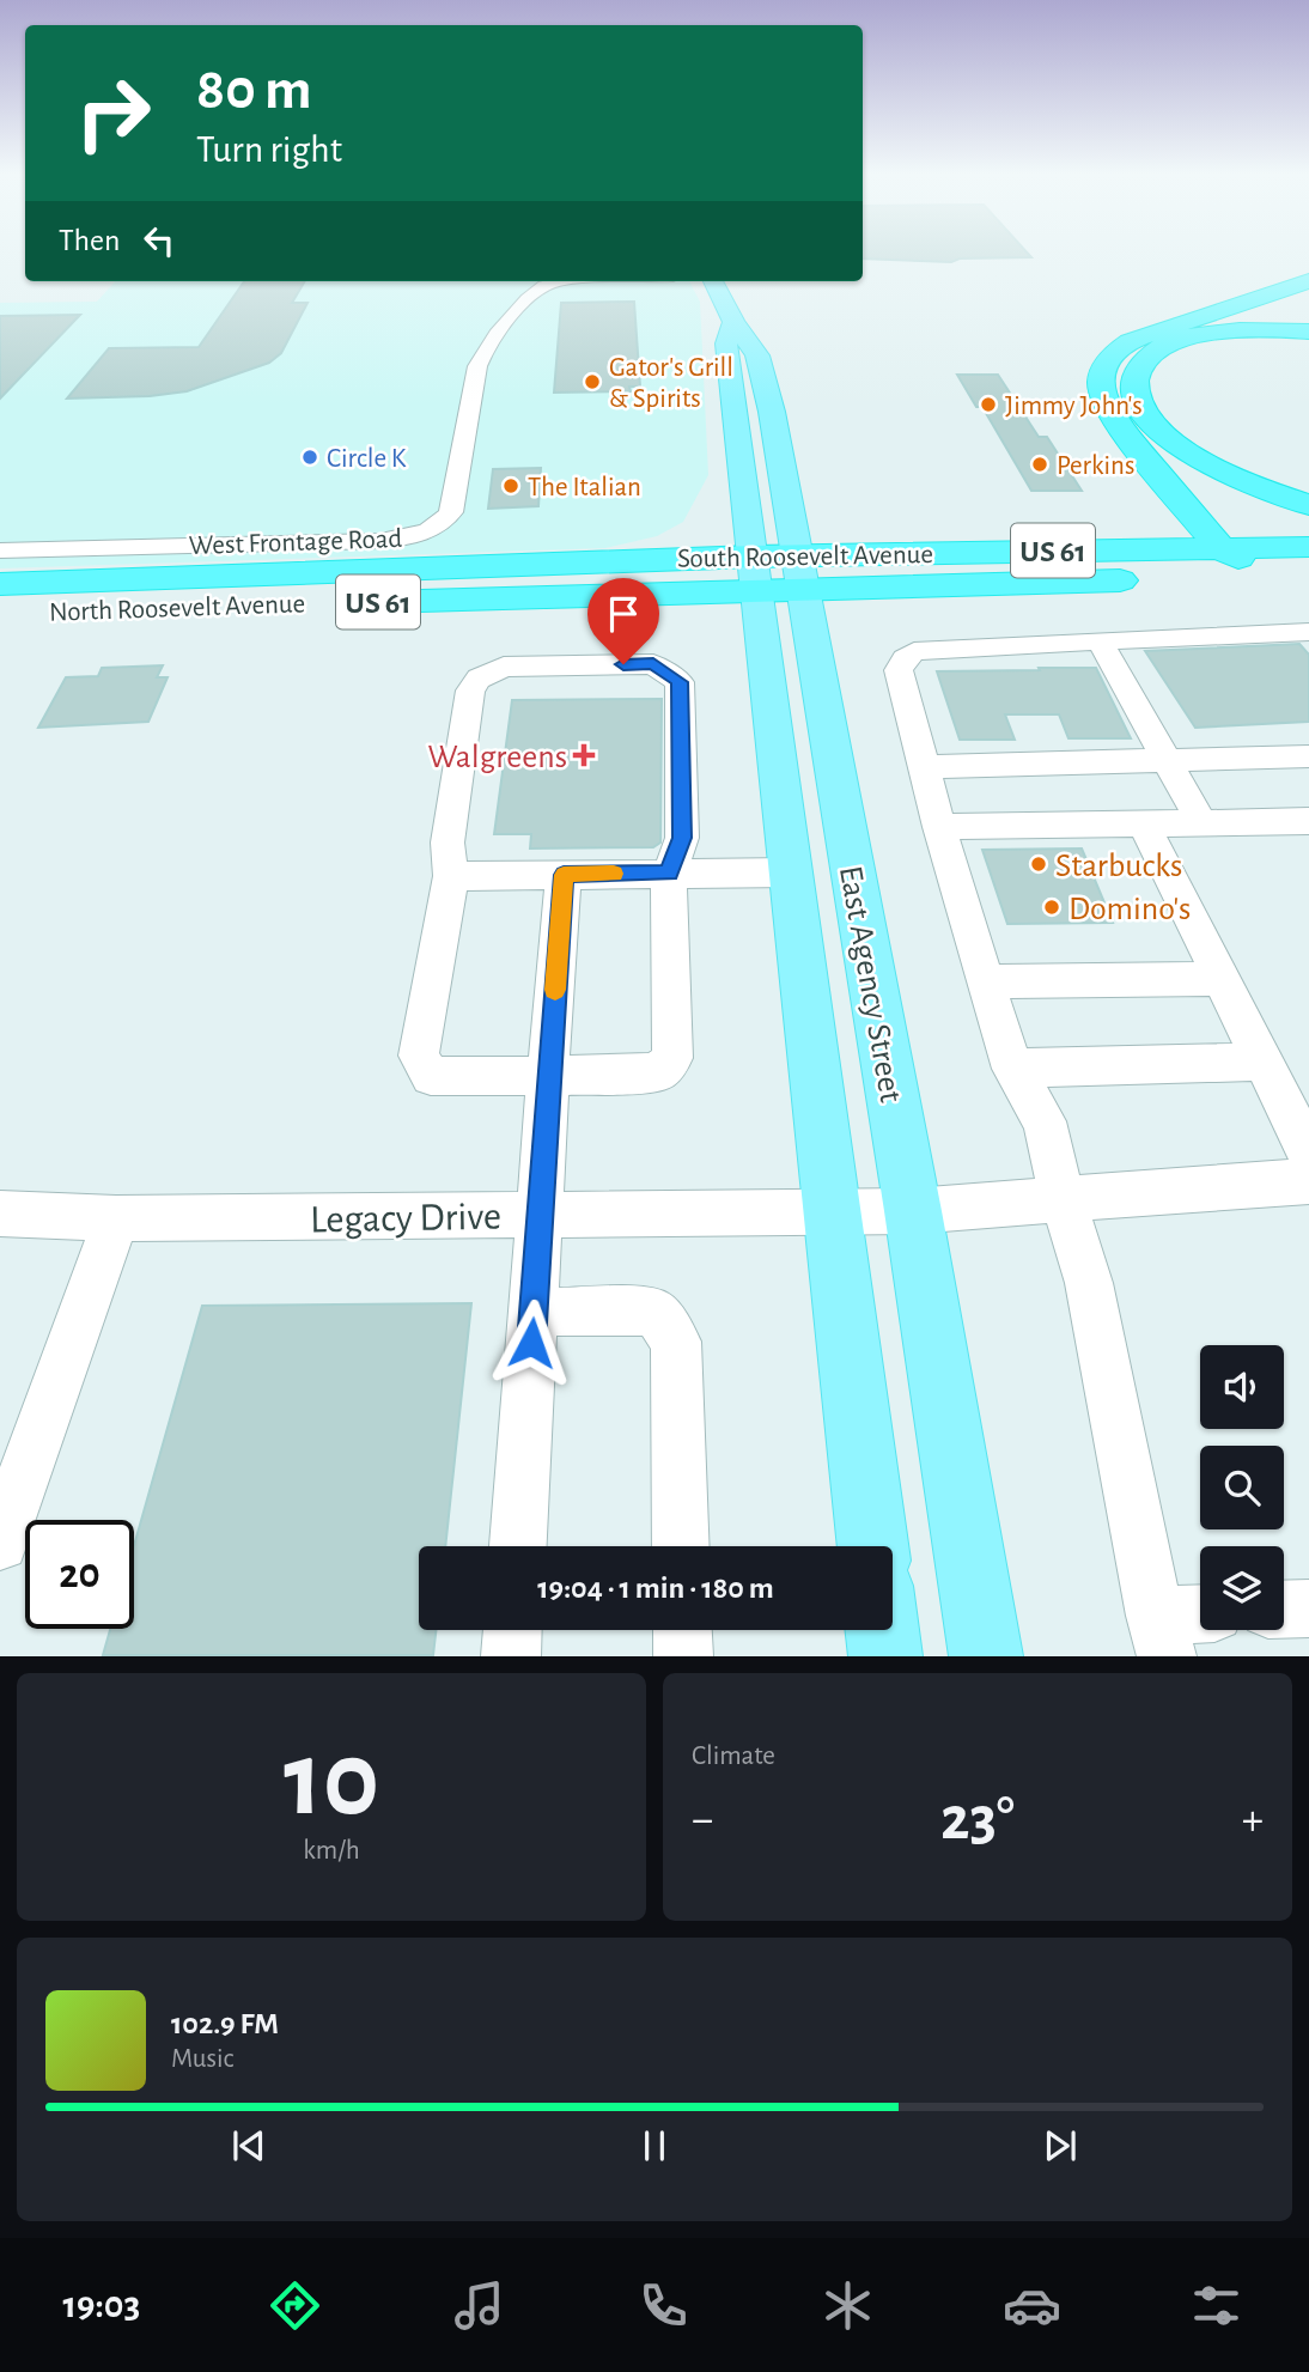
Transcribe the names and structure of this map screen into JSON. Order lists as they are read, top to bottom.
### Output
{
  "streets": {
    "highway": ["US 61", "South Roosevelt Avenue", "North Roosevelt Avenue"],
    "main road": ["East Agency Street"],
    "street": ["West Frontage Road", "Legacy Drive"]
  },
  "crossings": [
    ["South Roosevelt Avenue", "North Roosevelt Avenue"],
    ["South Roosevelt Avenue", "East Agency Street"],
    ["North Roosevelt Avenue", "East Agency Street"],
    ["East Agency Street", "Legacy Drive"]
  ],
  "places": {
    "other": [
      "Gator's Grill & Spirits",
      "Jimmy John's",
      "Circle K",
      "Perkins",
      "The Italian",
      "Starbucks",
      "Domino's"
    ],
    "health": ["Walgreens"]
  },
  "page": {
    "turn": ["80 m", "Turn right"],
    "then": "Then",
    "limit": "20",
    "trip": "19:04 · 1 min · 180 m",
    "tile": [
      ["10", "km/h"],
      "Climate"
    ],
    "heat": ["−", "23°", "+"],
    "song": ["102.9 FM", "Music"],
    "tabs": "19:03"
  }
}
